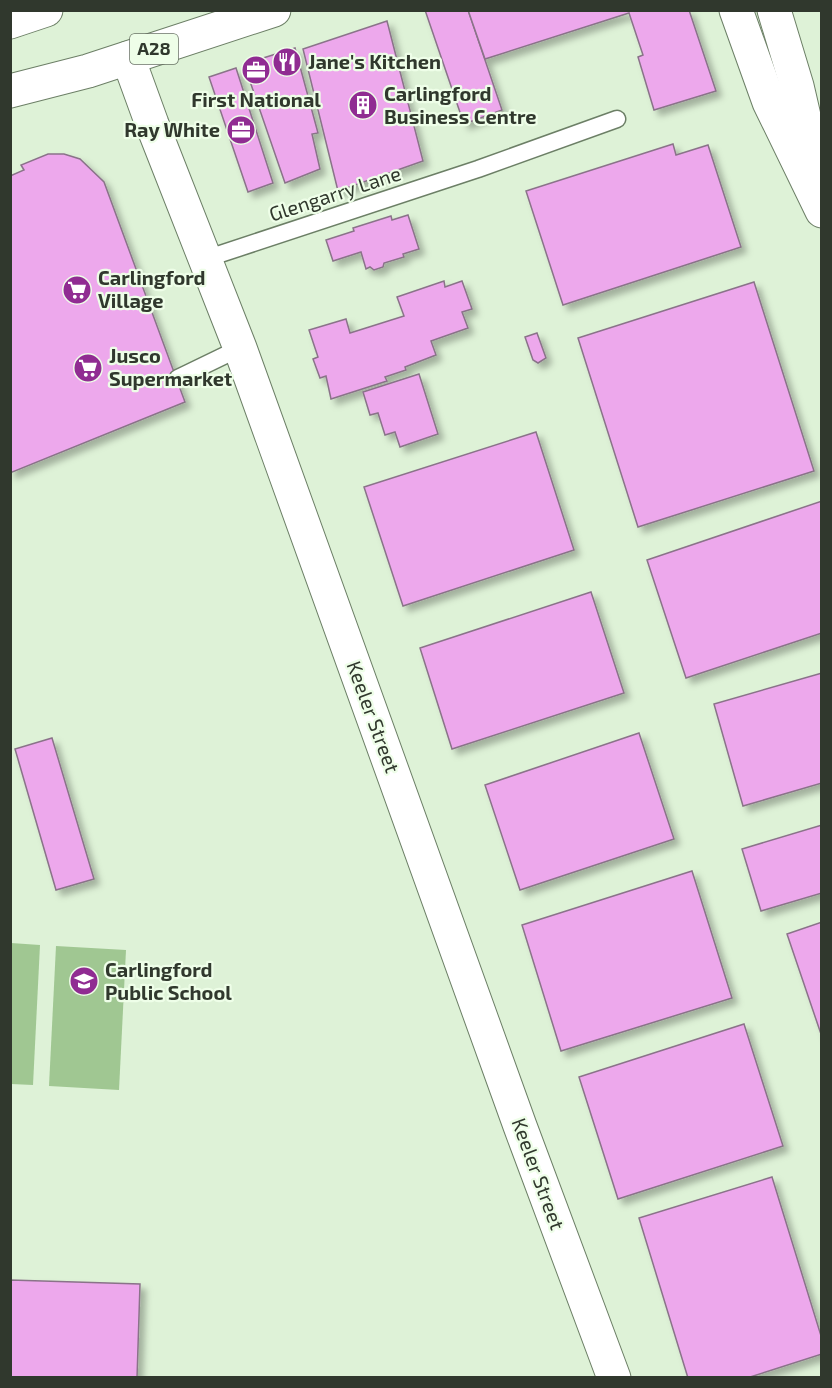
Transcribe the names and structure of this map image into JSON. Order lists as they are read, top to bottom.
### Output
{
  "streets": {
    "main road": ["A28", "Keeler Street"],
    "lane": ["Glengarry Lane"]
  },
  "crossings": [
    ["A28", "Keeler Street"],
    ["Glengarry Lane", "Keeler Street"]
  ],
  "places": {
    "restaurant": ["Jane's Kitchen"],
    "office": ["First National", "Ray White"],
    "building": ["Carlingford Business Centre"],
    "supermarket": ["Carlingford Village", "Jusco Supermarket"],
    "school or university": ["Carlingford Public School"]
  }
}
